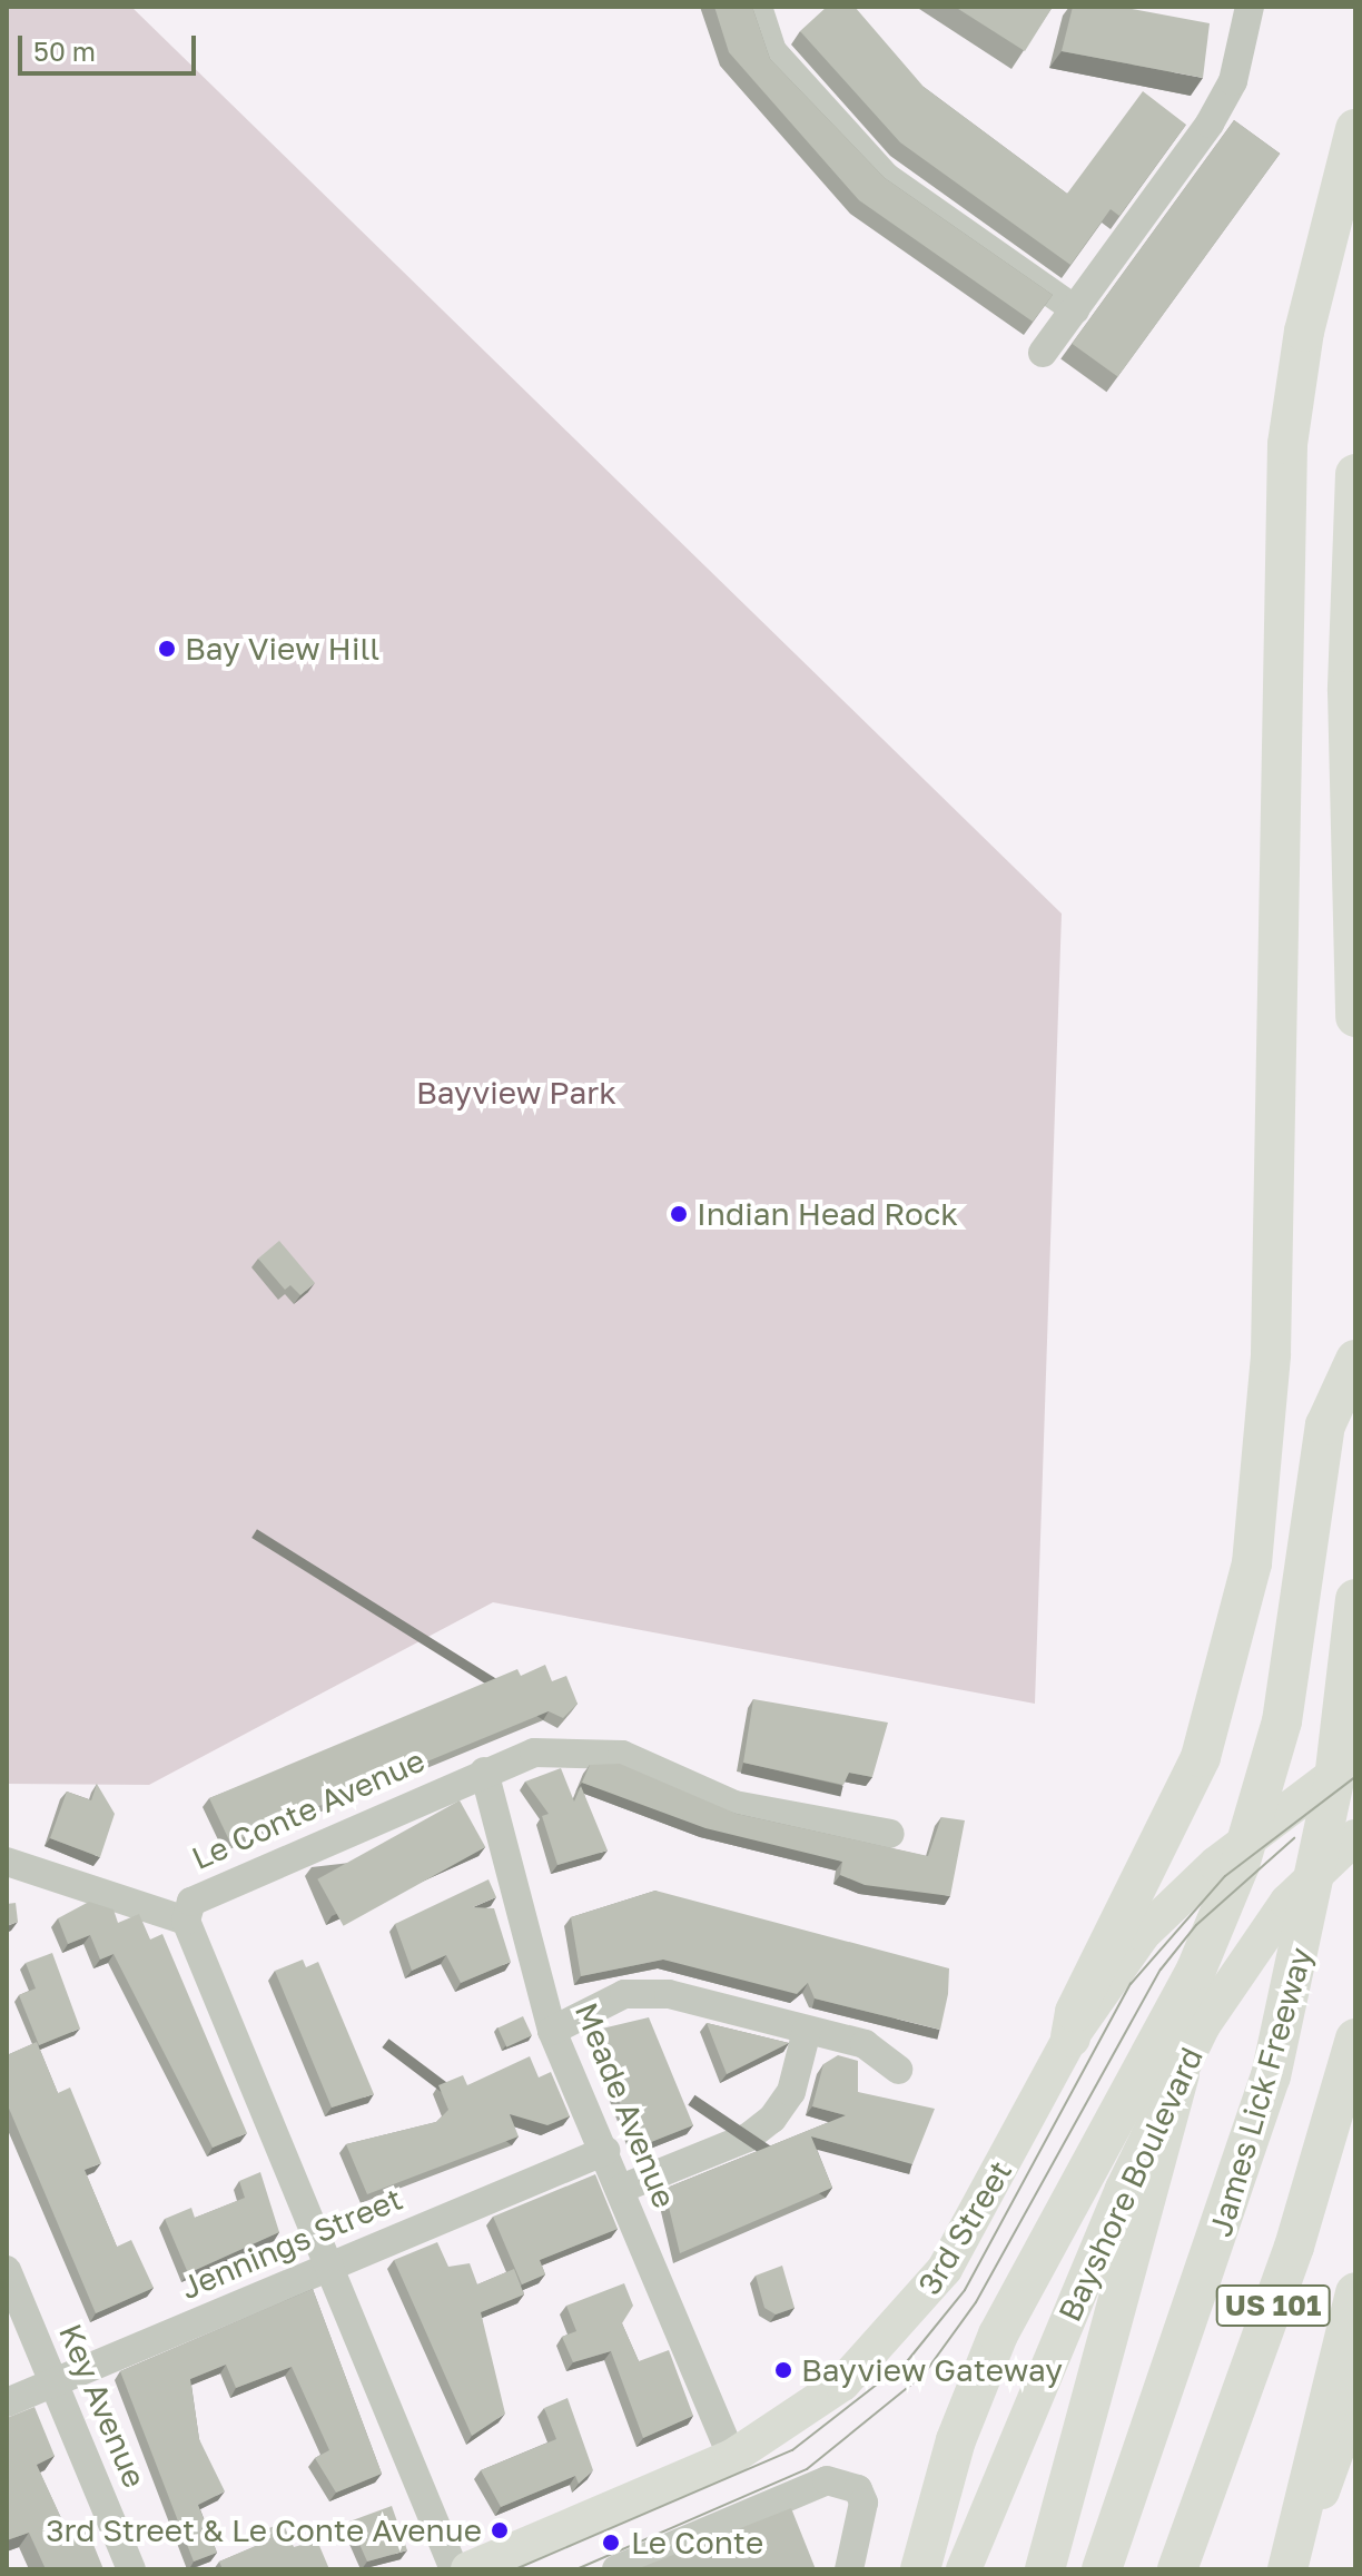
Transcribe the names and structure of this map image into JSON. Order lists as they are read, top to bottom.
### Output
{
  "streets": {
    "highway": ["James Lick Freeway", "US 101"],
    "main road": ["Bayshore Boulevard", "3rd Street"],
    "street": [
      "Le Conte Avenue",
      "Meade Avenue",
      "Jennings Street",
      "Key Avenue"
    ]
  },
  "crossings": [
    ["Le Conte Avenue", "Meade Avenue"],
    ["Le Conte Avenue", "Jennings Street"],
    ["Meade Avenue", "3rd Street"],
    ["Meade Avenue", "Jennings Street"],
    ["Jennings Street", "Key Avenue"]
  ],
  "parks": ["Bayview Park"],
  "places": [
    "Bay View Hill",
    "Indian Head Rock",
    "Bayview Gateway",
    "3rd Street & Le Conte Avenue",
    "Le Conte"
  ],
  "scale_bar": "50 m"
}
